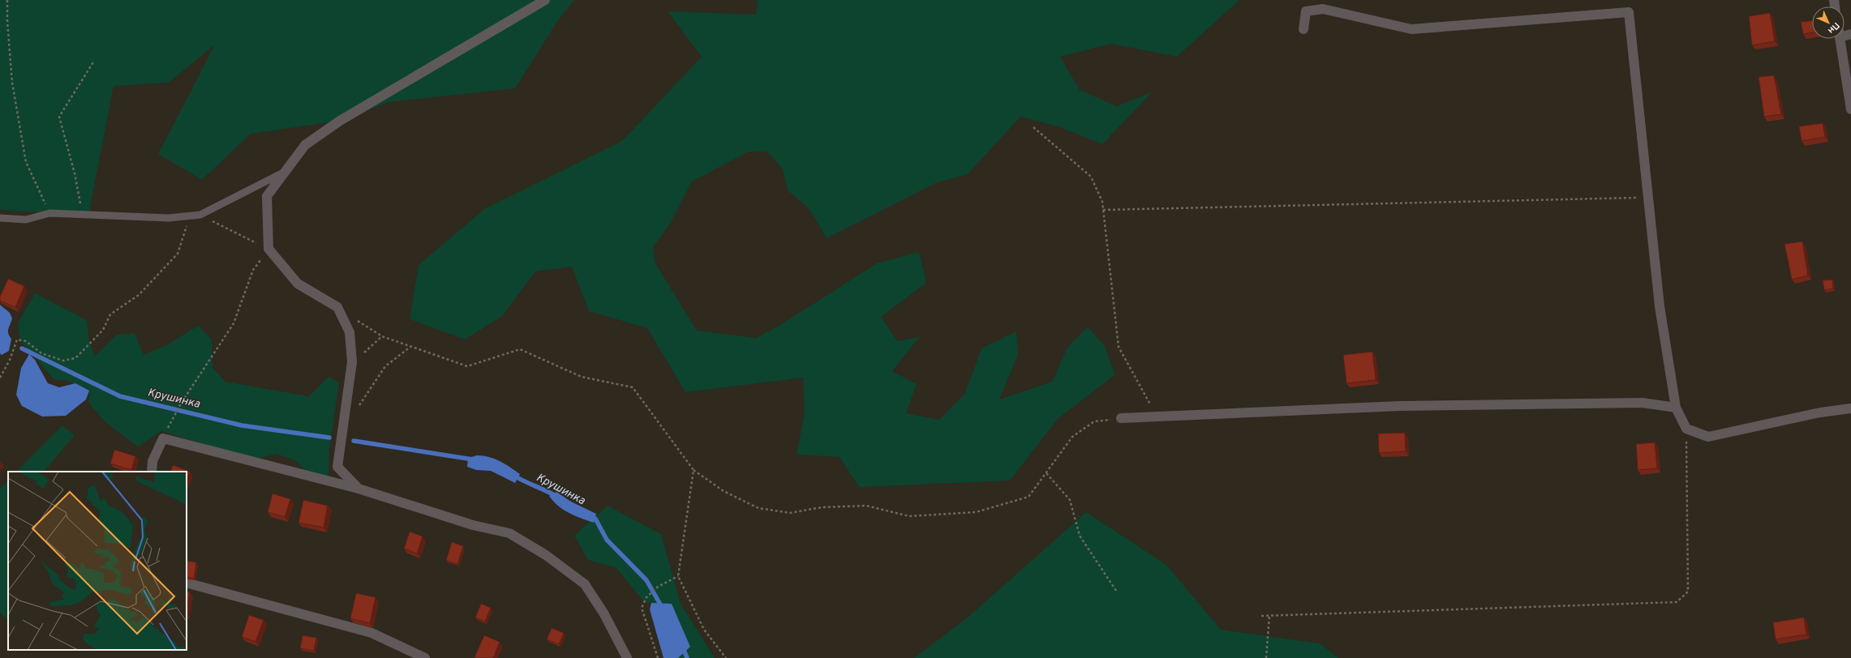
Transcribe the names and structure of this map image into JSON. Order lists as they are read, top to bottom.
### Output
{
  "water": ["Крушинка"],
  "north": "bottom right"
}
